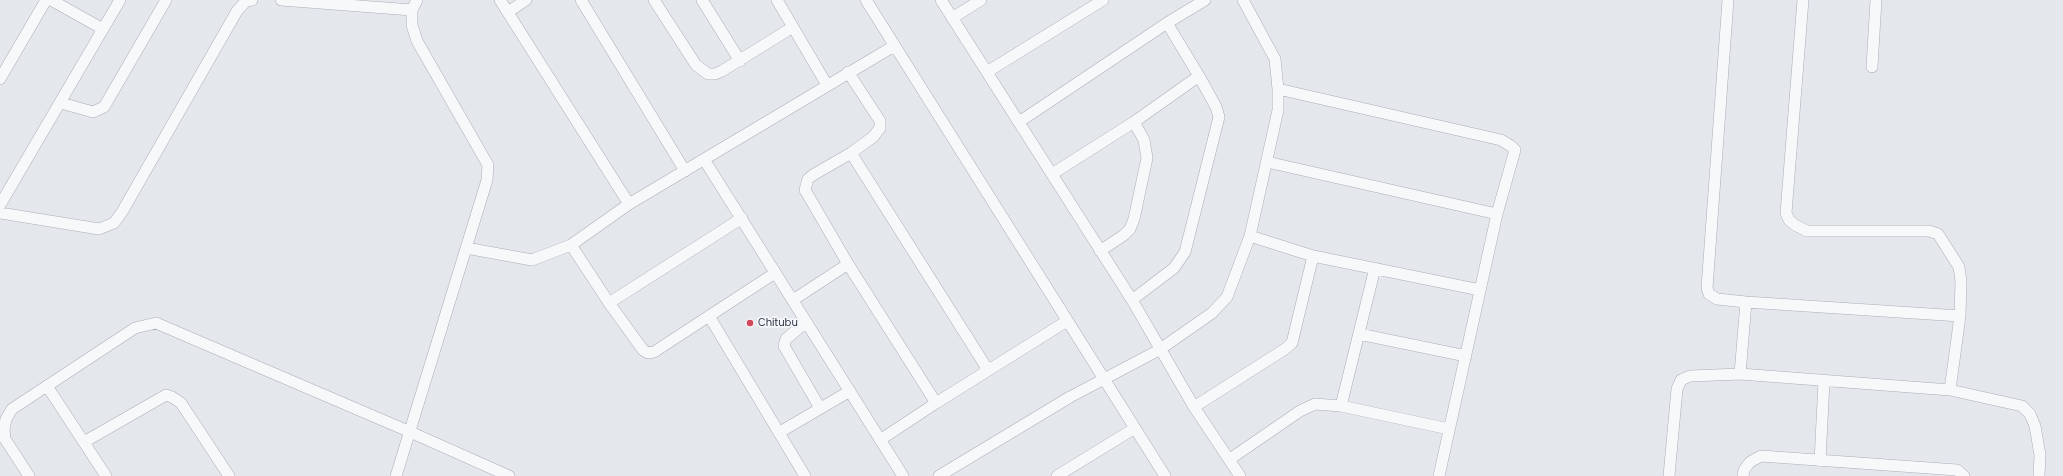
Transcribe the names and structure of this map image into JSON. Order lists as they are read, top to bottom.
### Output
{
  "places": ["Chitubu"]
}
